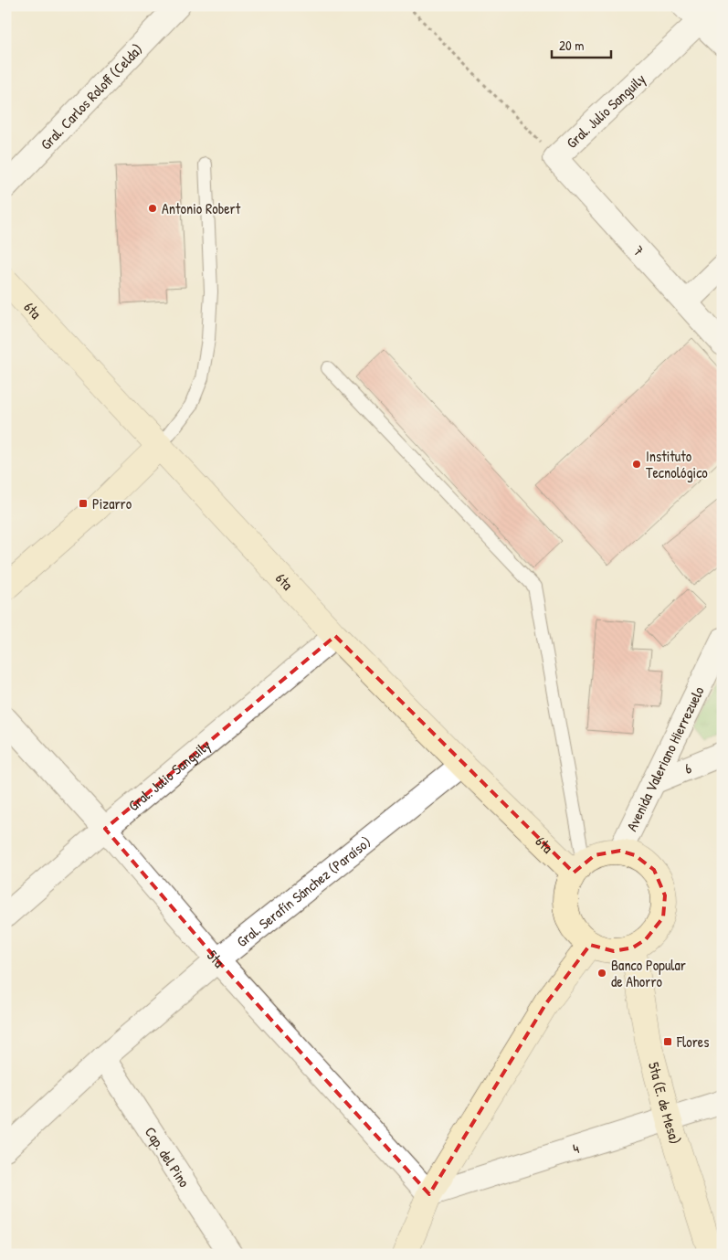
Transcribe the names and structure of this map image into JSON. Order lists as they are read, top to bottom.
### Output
{
  "streets": {
    "street": [
      "Gral. Carlos Roloff (Celda)",
      "Gral. Julio Sanguily",
      "7",
      "6ta",
      "Avenida Valeriano Hierrezuelo",
      "6",
      "Gral. Serafín Sánchez (Paraíso)",
      "5ta",
      "5ta (E. de Mesa)",
      "4",
      "Cap. del Pino"
    ]
  },
  "crossings": [
    ["Gral. Julio Sanguily", "7"],
    ["Gral. Julio Sanguily", "6ta"],
    ["Gral. Julio Sanguily", "5ta"],
    ["6ta", "Avenida Valeriano Hierrezuelo"],
    ["6ta", "Gral. Serafín Sánchez (Paraíso)"],
    ["6ta", "5ta (E. de Mesa)"],
    ["Avenida Valeriano Hierrezuelo", "6"],
    ["Avenida Valeriano Hierrezuelo", "5ta (E. de Mesa)"],
    ["Gral. Serafín Sánchez (Paraíso)", "5ta"],
    ["Gral. Serafín Sánchez (Paraíso)", "Cap. del Pino"],
    ["5ta", "4"],
    ["5ta (E. de Mesa)", "4"]
  ],
  "places": {
    "other": ["Antonio Robert", "Instituto Tecnológico", "Banco Popular de Ahorro"],
    "transit": ["Pizarro", "Flores"]
  },
  "scale_bar": "20 m"
}
